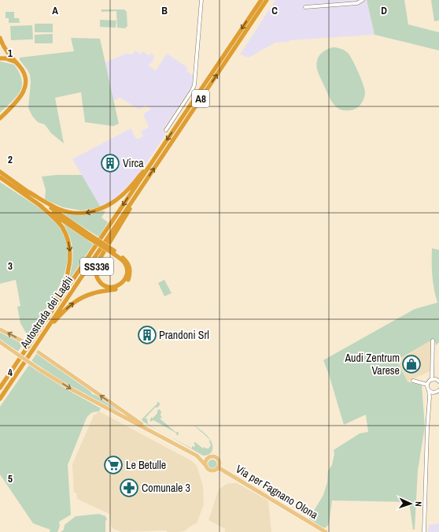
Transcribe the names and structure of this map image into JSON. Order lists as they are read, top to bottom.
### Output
{
  "streets": {
    "highway": ["A8", "SS336", "Autostrada dei Laghi"],
    "main road": ["Via per Fagnano Olona"]
  },
  "crossings": [
    ["SS336", "Autostrada dei Laghi"]
  ],
  "places": {
    "building": ["Virca", "Prandoni Srl"],
    "shop": ["Audi Zentrum Varese"],
    "supermarket": ["Le Betulle"],
    "pharmacy": ["Comunale 3"]
  },
  "north": "right",
  "grid": {
    "columns": [
      "A",
      "B",
      "C",
      "D"
    ],
    "rows": [
      "1",
      "2",
      "3",
      "4",
      "5"
    ]
  }
}
